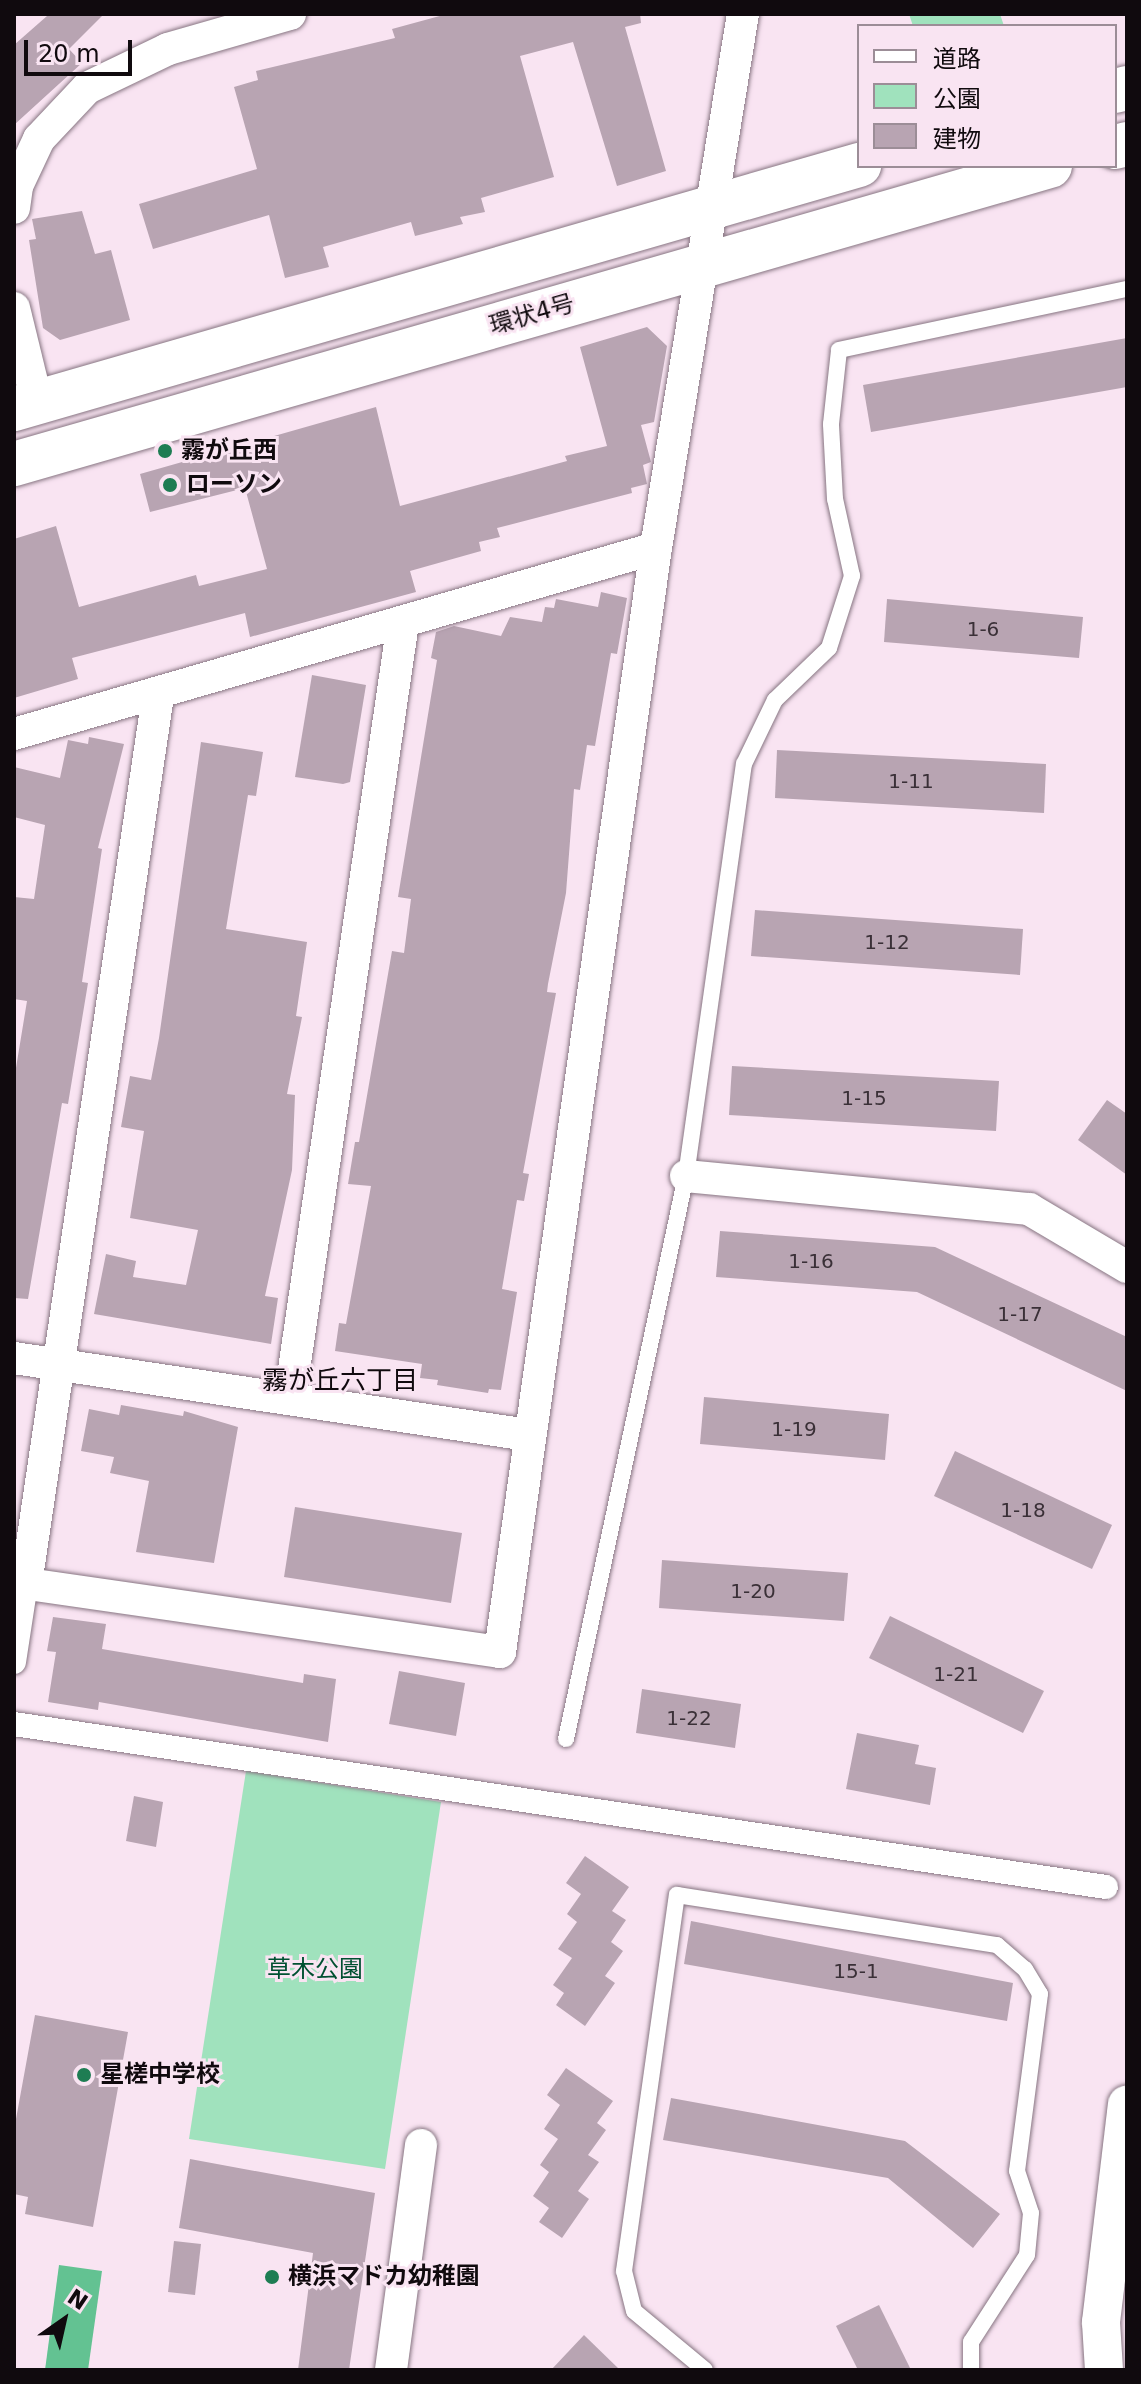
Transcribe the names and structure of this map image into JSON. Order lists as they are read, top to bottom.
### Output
{
  "streets": {
    "main road": ["環状4号"]
  },
  "districts": ["霧が丘六丁目"],
  "parks": ["草木公園"],
  "places": [
    "霧が丘西",
    "ローソン",
    "星槎中学校",
    "横浜マドカ幼稚園"
  ],
  "house_numbers": [
    "1-6",
    "1-11",
    "1-12",
    "1-15",
    "1-16",
    "1-17",
    "1-19",
    "1-18",
    "1-20",
    "1-21",
    "1-22",
    "15-1"
  ],
  "legend": ["道路", "公園", "建物"],
  "scale_bar": "20 m",
  "north": "top right"
}
